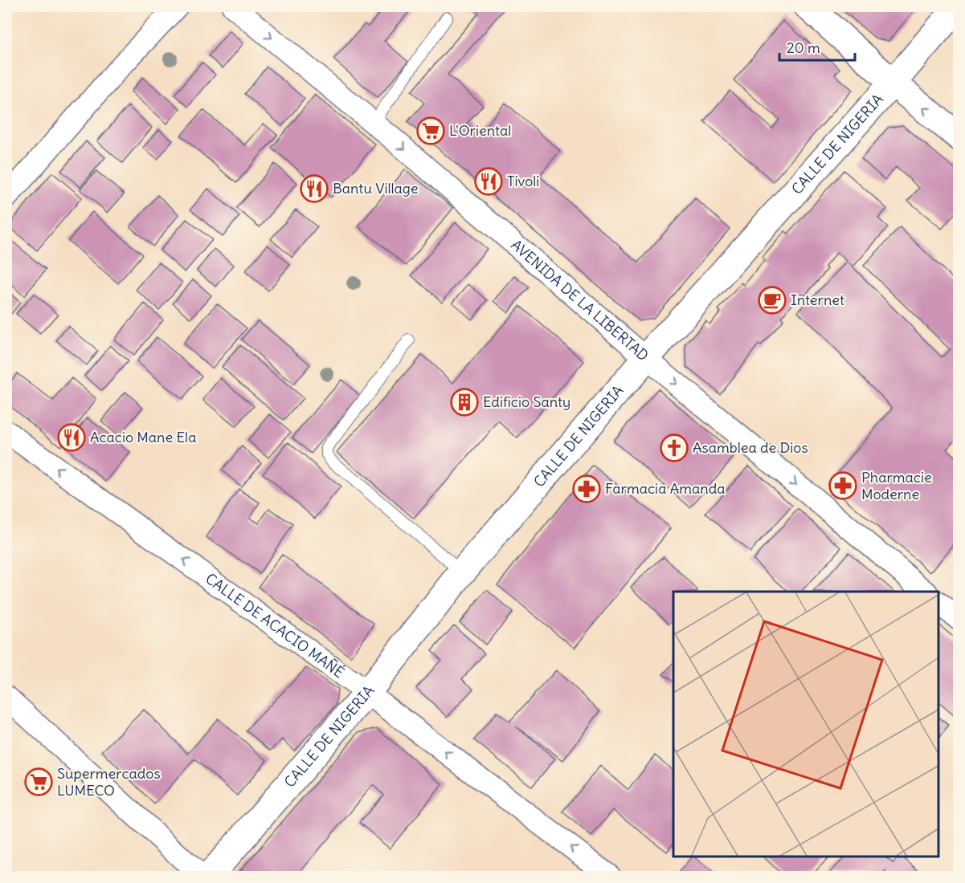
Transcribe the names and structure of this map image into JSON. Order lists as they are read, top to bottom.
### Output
{
  "streets": {
    "street": ["CALLE DE NIGERIA", "AVENIDA DE LA LIBERTAD", "CALLE DE ACACIO MAÑÉ"]
  },
  "crossings": [
    ["CALLE DE NIGERIA", "AVENIDA DE LA LIBERTAD"],
    ["CALLE DE NIGERIA", "CALLE DE ACACIO MAÑÉ"]
  ],
  "one_way": ["AVENIDA DE LA LIBERTAD", "CALLE DE ACACIO MAÑÉ"],
  "places": {
    "supermarket": ["L'Oriental", "Supermercados LUMECO"],
    "restaurant": ["Tívoli", "Bantu Village", "Acacio Mane Ela"],
    "cafe": ["Internet"],
    "building": ["Edificio Santy"],
    "church": ["Asamblea de Dios"],
    "pharmacy": ["Pharmacie Moderne", "Farmacia Amanda"]
  },
  "scale_bar": "20 m"
}
